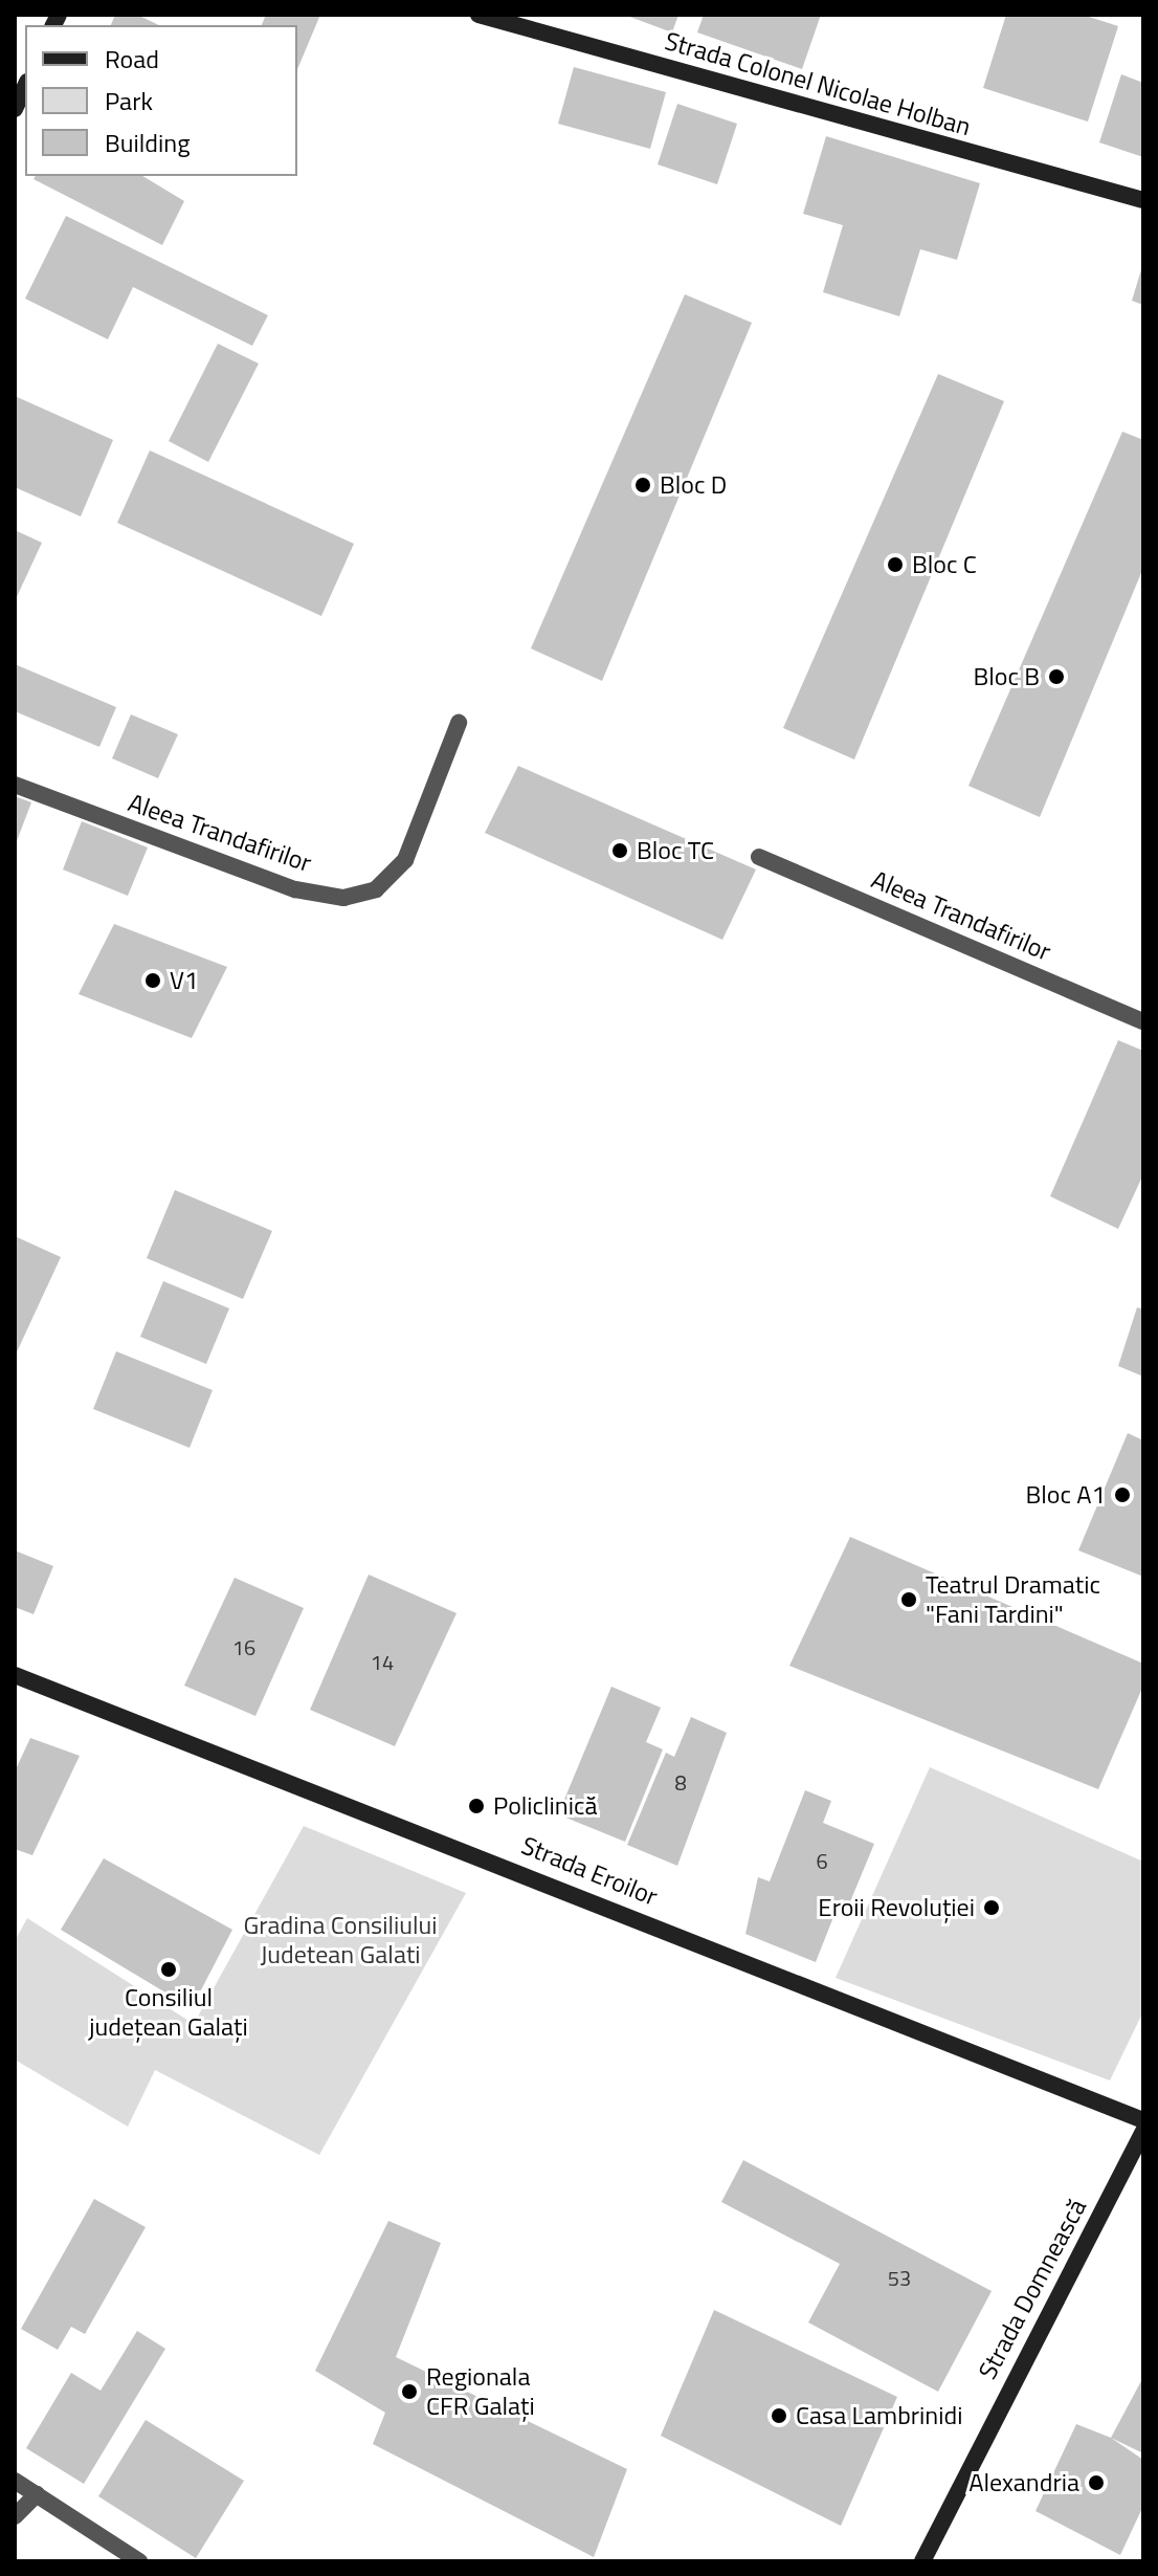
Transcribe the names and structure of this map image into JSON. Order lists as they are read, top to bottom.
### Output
{
  "streets": {
    "street": [
      "Strada Colonel Nicolae Holban",
      "Aleea Trandafirilor",
      "Strada Eroilor",
      "Strada Domnească"
    ]
  },
  "parks": ["Gradina Consiliului Judetean Galati"],
  "places": [
    "Bloc D",
    "Bloc C",
    "Bloc B",
    "Bloc TC",
    "V1",
    "Bloc A1",
    "Teatrul Dramatic \"Fani Tardini\"",
    "Policlinică",
    "Eroii Revoluției",
    "Consiliul județean Galați",
    "Regionala CFR Galați",
    "Casa Lambrinidi",
    "Alexandria"
  ],
  "house_numbers": [
    "16",
    "14",
    "8",
    "6",
    "53"
  ],
  "legend": ["Road", "Park", "Building"]
}
